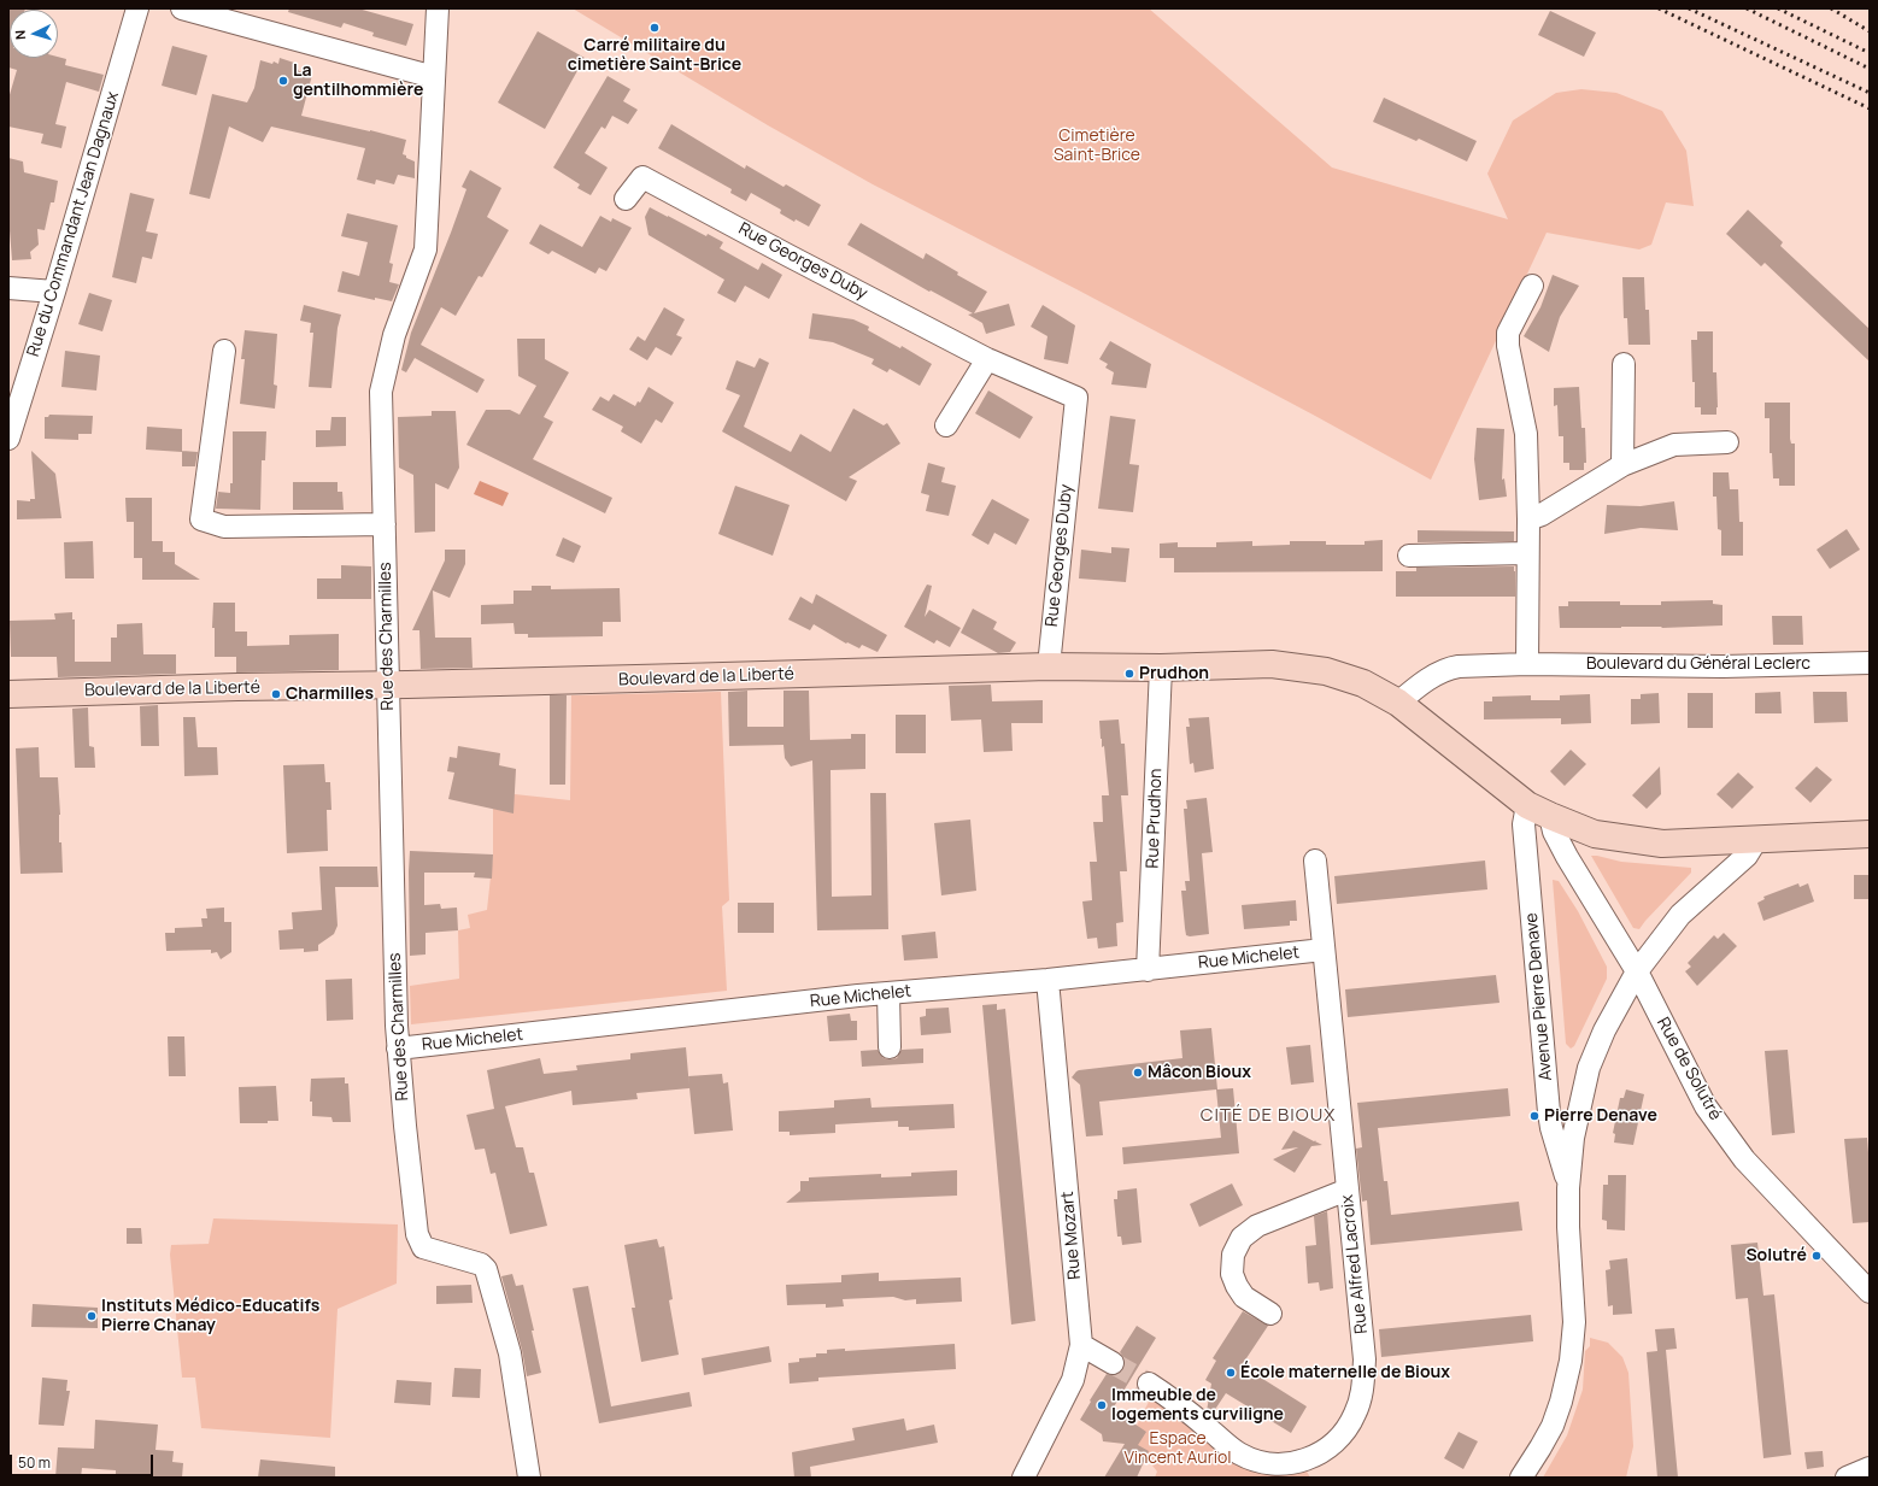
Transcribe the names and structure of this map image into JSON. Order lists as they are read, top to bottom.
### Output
{
  "streets": {
    "main road": ["Boulevard de la Liberté"],
    "street": [
      "Rue du Commandant Jean Dagnaux",
      "Rue Georges Duby",
      "Rue des Charmilles",
      "Boulevard du Général Leclerc",
      "Rue Prudhon",
      "Rue Michelet",
      "Avenue Pierre Denave",
      "Rue de Solutré",
      "Rue Mozart",
      "Rue Alfred Lacroix"
    ]
  },
  "crossings": [
    ["Rue Georges Duby", "Boulevard de la Liberté"],
    ["Rue des Charmilles", "Boulevard de la Liberté"],
    ["Rue des Charmilles", "Rue Michelet"],
    ["Boulevard du Général Leclerc", "Boulevard de la Liberté"],
    ["Boulevard de la Liberté", "Rue Prudhon"],
    ["Boulevard de la Liberté", "Avenue Pierre Denave"],
    ["Boulevard de la Liberté", "Rue de Solutré"],
    ["Rue Prudhon", "Rue Michelet"],
    ["Rue Michelet", "Rue Mozart"],
    ["Rue Michelet", "Rue Alfred Lacroix"],
    ["Avenue Pierre Denave", "Rue de Solutré"]
  ],
  "districts": ["CITÉ DE BIOUX"],
  "parks": ["Cimetière Saint-Brice", "Espace Vincent Auriol"],
  "places": [
    "Carré militaire du cimetière Saint-Brice",
    "La gentilhommière",
    "Prudhon",
    "Charmilles",
    "Mâcon Bioux",
    "Pierre Denave",
    "Solutré",
    "Instituts Médico-Educatifs Pierre Chanay",
    "École maternelle de Bioux",
    "Immeuble de logements curviligne"
  ],
  "scale_bar": "50 m",
  "north": "left"
}
